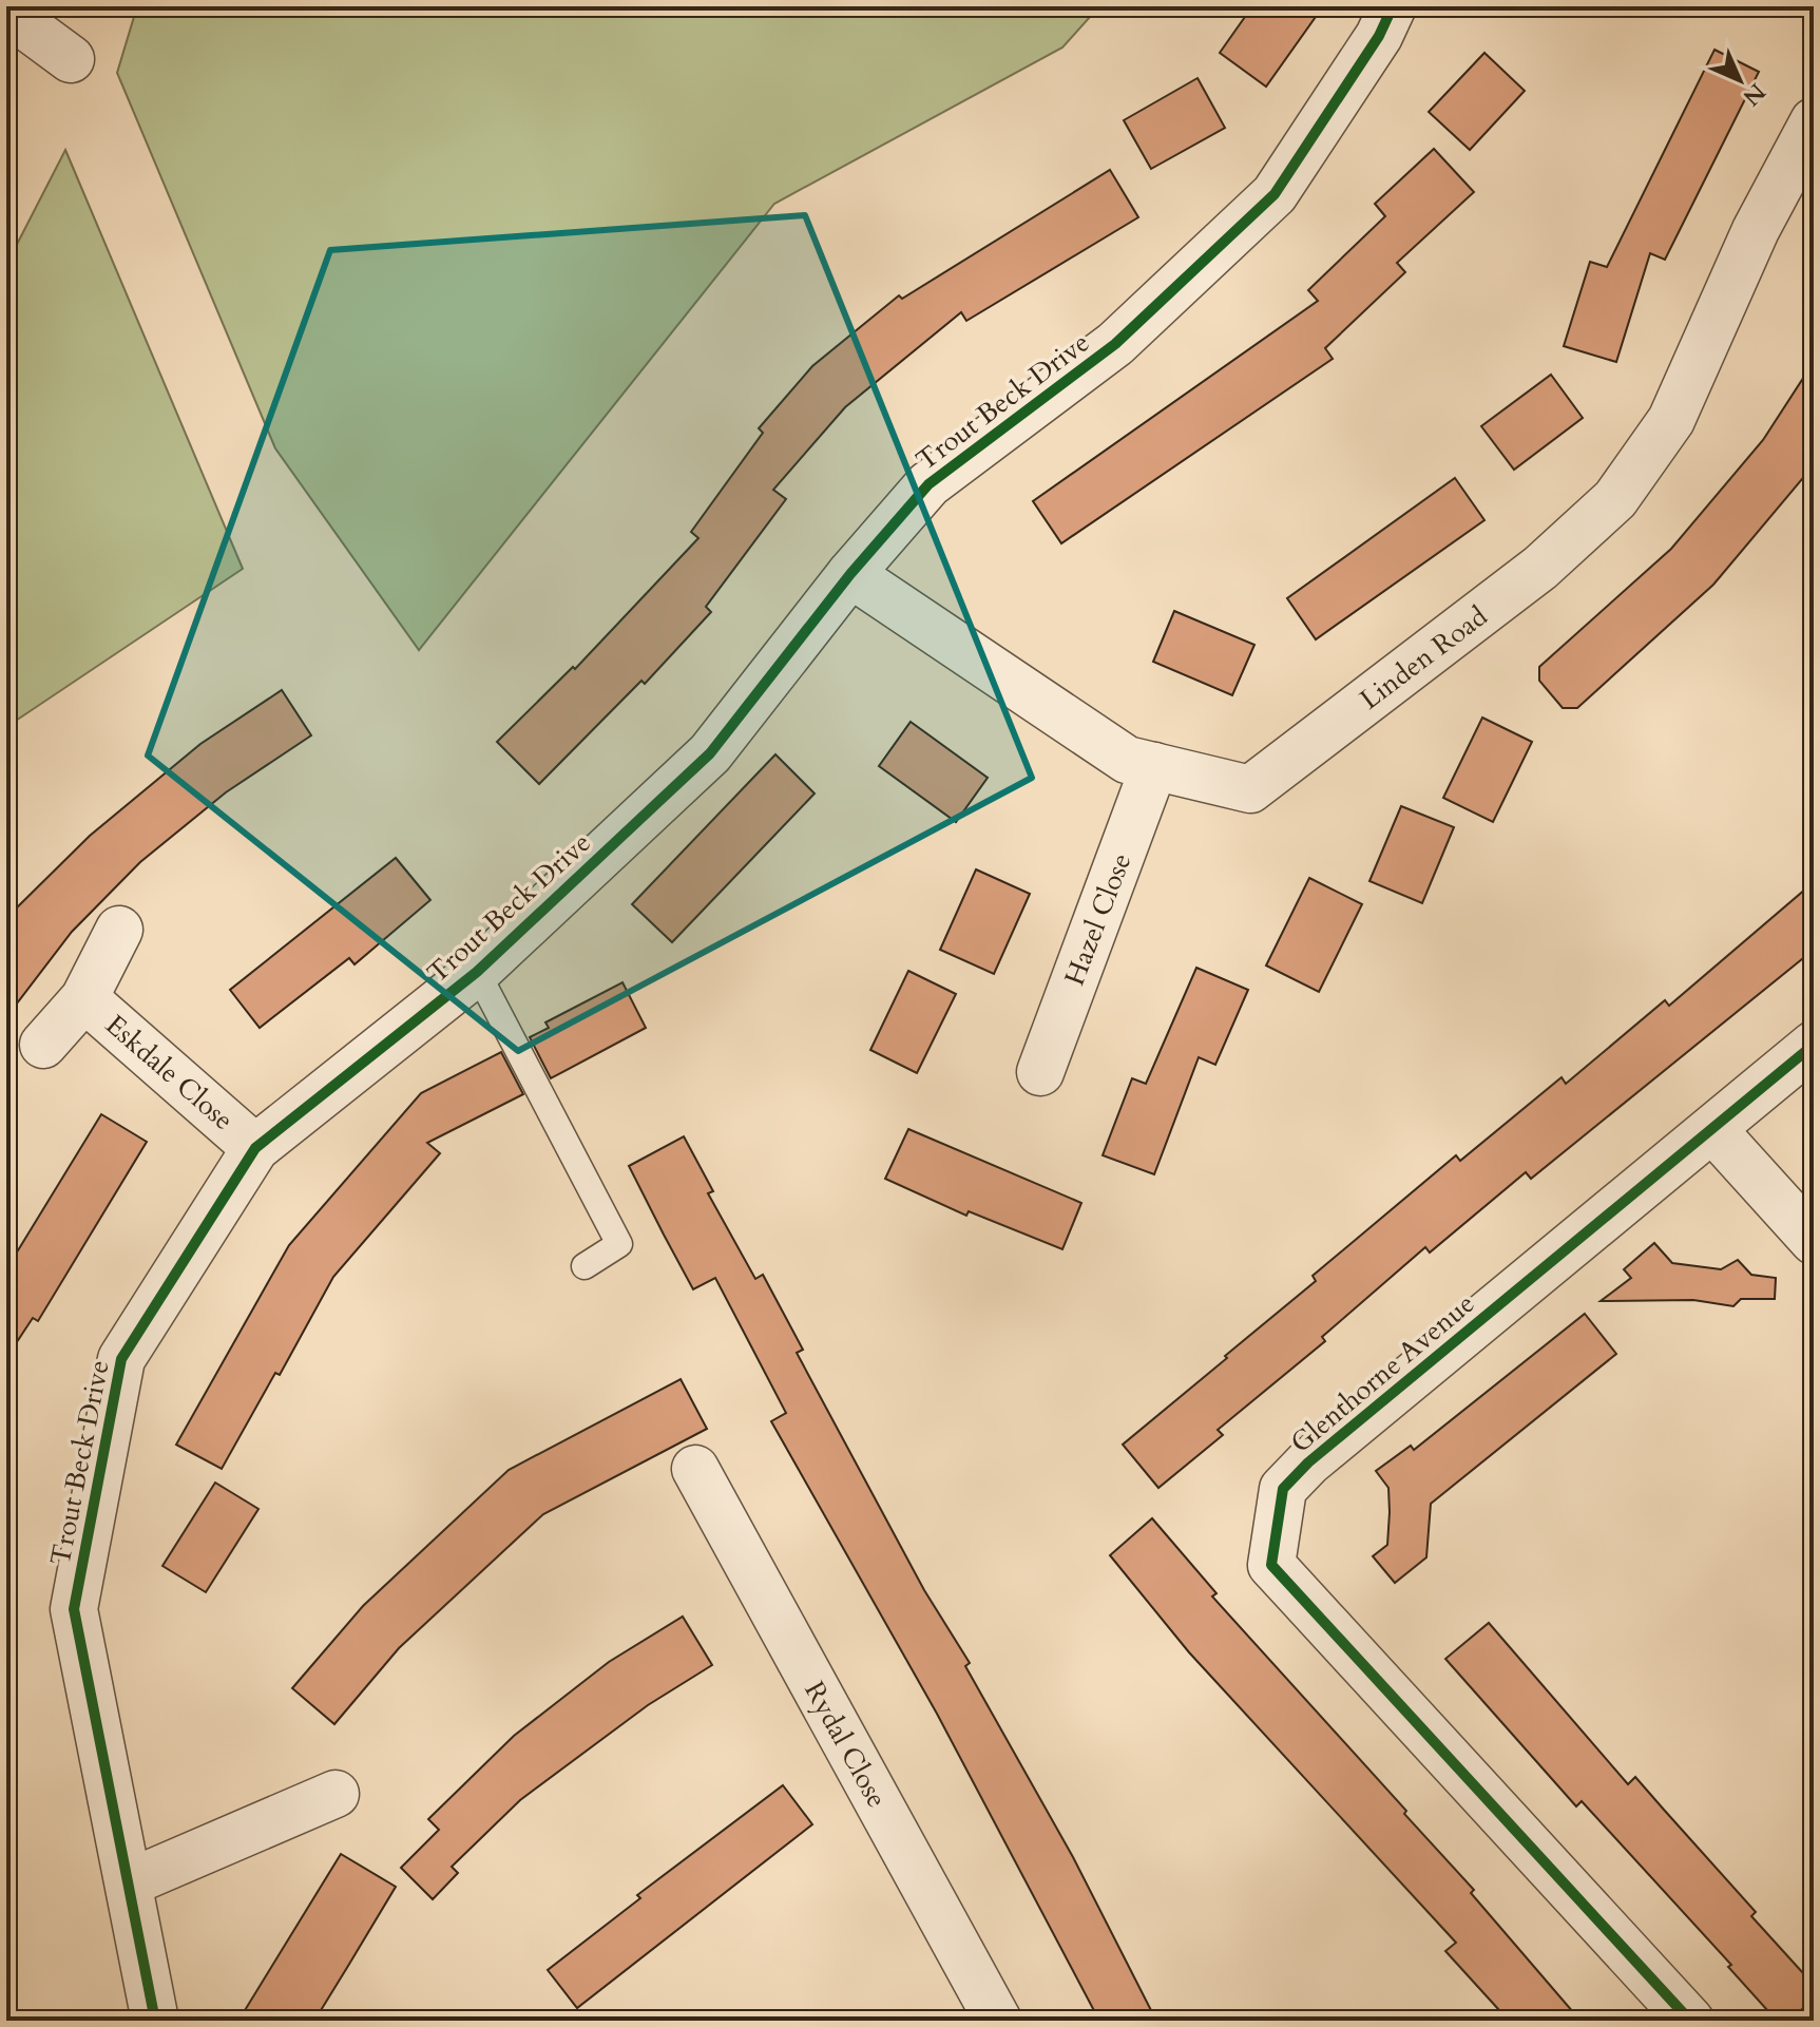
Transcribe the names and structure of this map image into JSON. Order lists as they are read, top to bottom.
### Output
{
  "streets": {
    "street": [
      "Trout Beck Drive",
      "Linden Road",
      "Hazel Close",
      "Eskdale Close",
      "Glenthorne Avenue",
      "Rydal Close"
    ]
  },
  "crossings": [
    ["Trout Beck Drive", "Linden Road"],
    ["Trout Beck Drive", "Eskdale Close"],
    ["Linden Road", "Hazel Close"]
  ],
  "north": "bottom right"
}
